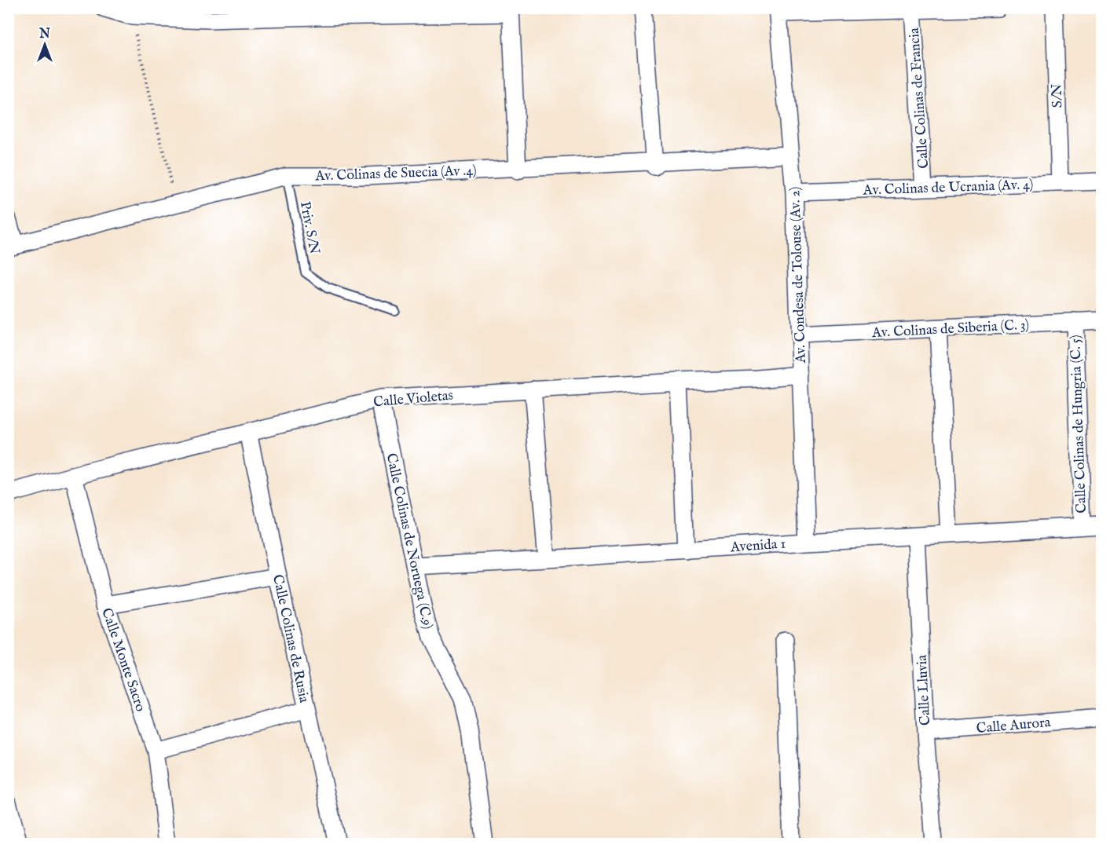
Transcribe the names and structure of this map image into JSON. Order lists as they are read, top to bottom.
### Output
{
  "streets": {
    "street": [
      "S/N",
      "Calle Colinas de Francia",
      "Av. Colinas de Suecia (Av .4)",
      "Av. Colinas de Ucrania (Av. 4)",
      "Av. Condesa de Tolouse (Av. 2)",
      "Av. Colinas de Siberia (C. 3)",
      "Calle Violetas",
      "Calle Colinas de Hungria (C. 5)",
      "Calle Colinas de Noruega (C.9)",
      "Avenida 1",
      "Calle Colinas de Rusia",
      "Calle Monte Sacro",
      "Calle Lluvia",
      "Calle Aurora"
    ],
    "lane": ["Priv. S/N"]
  },
  "crossings": [
    ["S/N", "Av. Colinas de Ucrania (Av. 4)"],
    ["Calle Colinas de Francia", "Av. Colinas de Ucrania (Av. 4)"],
    ["Av. Colinas de Suecia (Av .4)", "Priv. S/N"],
    ["Av. Colinas de Suecia (Av .4)", "Av. Condesa de Tolouse (Av. 2)"],
    ["Av. Colinas de Ucrania (Av. 4)", "Av. Condesa de Tolouse (Av. 2)"],
    ["Av. Condesa de Tolouse (Av. 2)", "Av. Colinas de Siberia (C. 3)"],
    ["Av. Condesa de Tolouse (Av. 2)", "Calle Violetas"],
    ["Av. Condesa de Tolouse (Av. 2)", "Avenida 1"],
    ["Av. Colinas de Siberia (C. 3)", "Calle Colinas de Hungria (C. 5)"],
    ["Calle Violetas", "Calle Colinas de Noruega (C.9)"],
    ["Calle Violetas", "Calle Colinas de Rusia"],
    ["Calle Violetas", "Calle Monte Sacro"],
    ["Calle Colinas de Hungria (C. 5)", "Avenida 1"],
    ["Calle Colinas de Noruega (C.9)", "Avenida 1"],
    ["Avenida 1", "Calle Lluvia"],
    ["Calle Lluvia", "Calle Aurora"]
  ],
  "north": "top"
}
